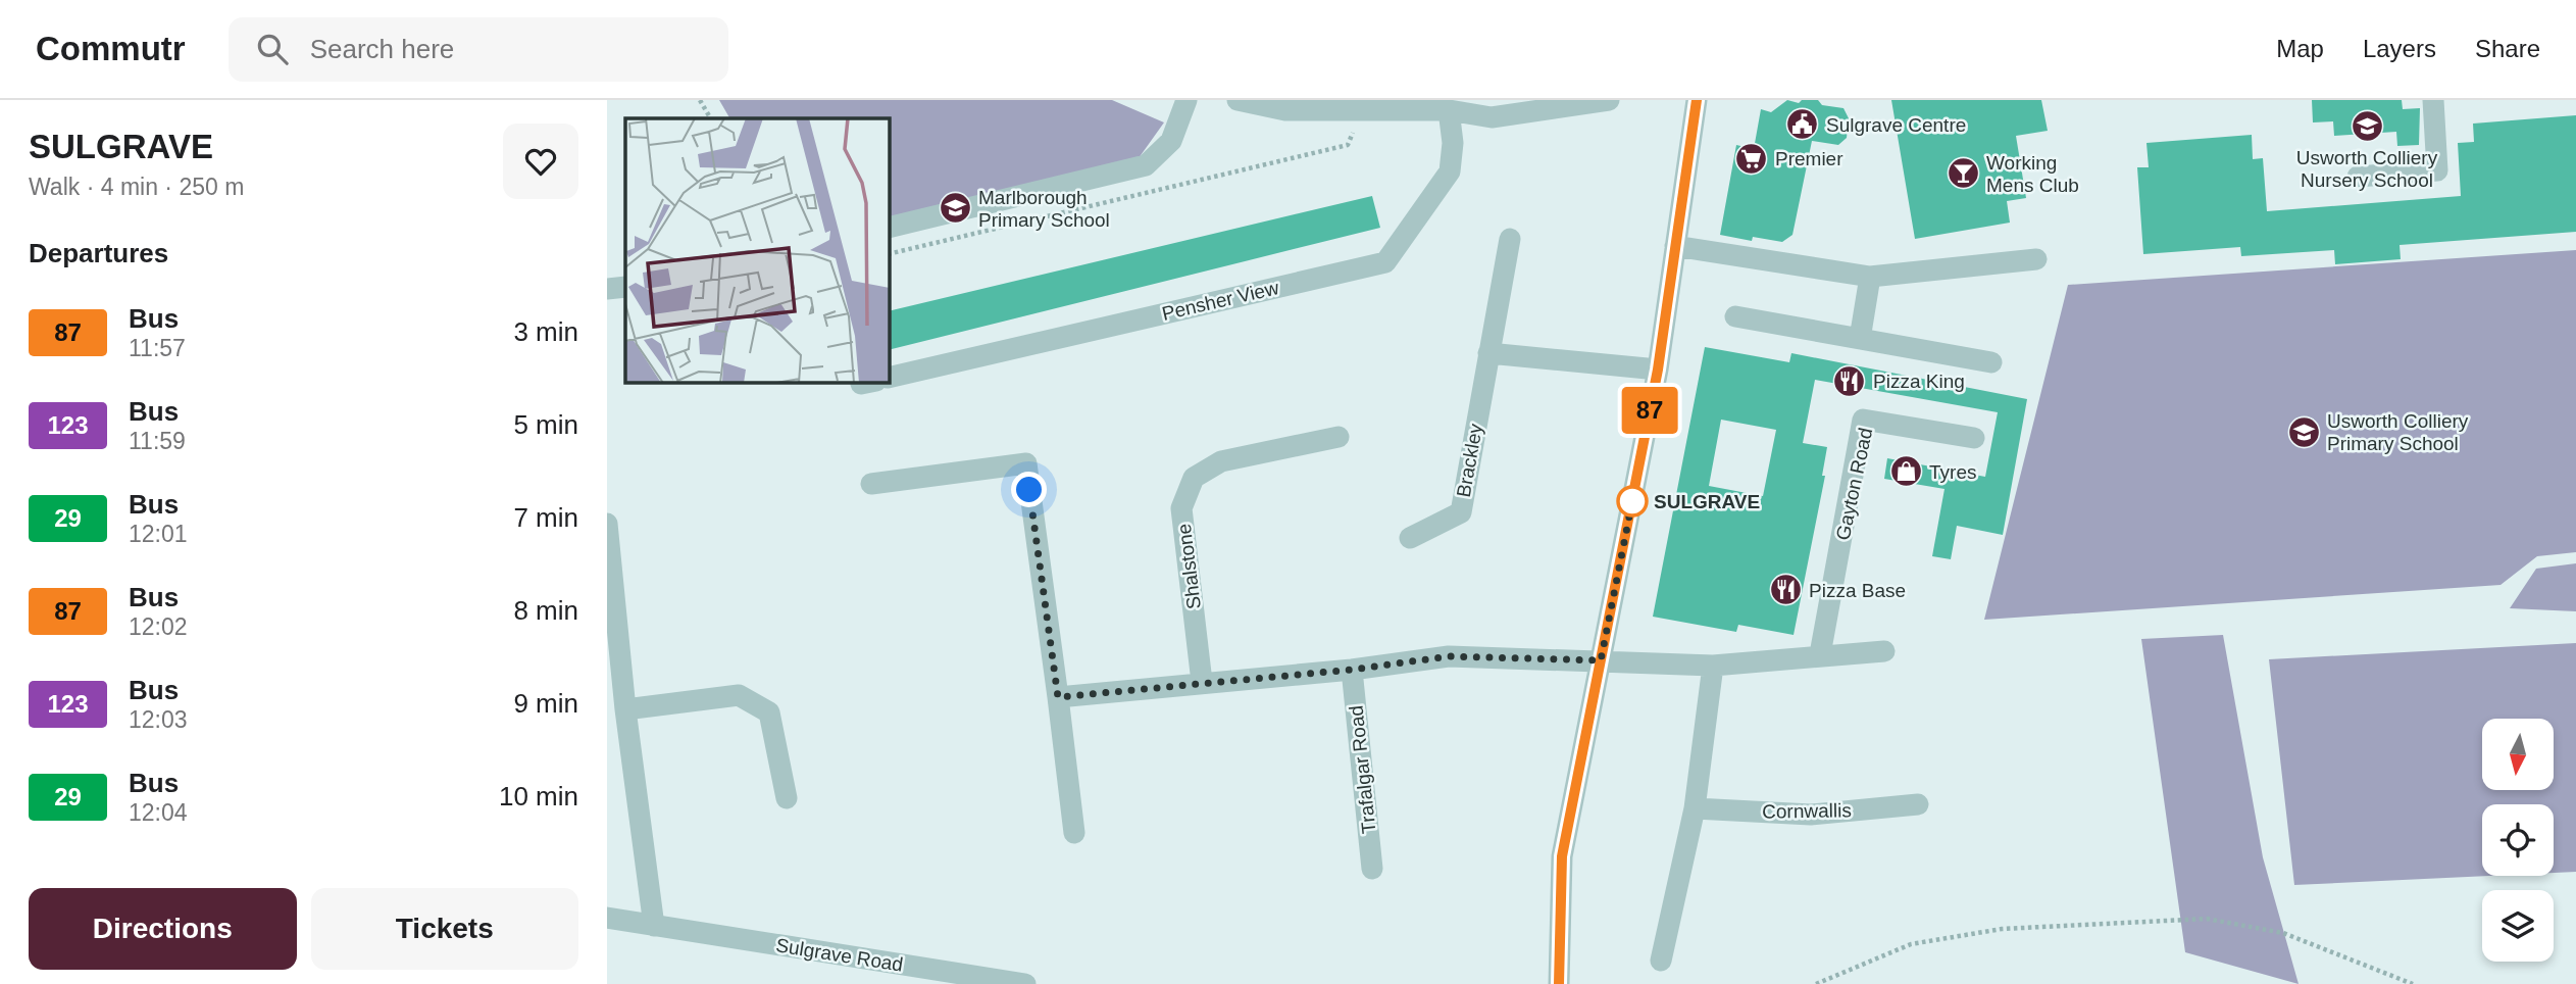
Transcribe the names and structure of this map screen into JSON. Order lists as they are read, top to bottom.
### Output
{
  "streets": {
    "street": [
      "Pensher View",
      "Brackley",
      "Gayton Road",
      "Shalstone",
      "Trafalgar Road",
      "Cornwallis",
      "Sulgrave Road"
    ]
  },
  "places": {
    "public building": ["Sulgrave Centre"],
    "school or university": ["Usworth Colliery Nursery School", "Marlborough Primary School", "Usworth Colliery Primary School"],
    "supermarket": ["Premier"],
    "bar": ["Working Mens Club"],
    "restaurant": ["Pizza King", "Pizza Base"],
    "shop": ["Tyres"],
    "other": ["SULGRAVE"]
  },
  "lines": ["bus line 87"],
  "north": "bottom",
  "page": {
    "header": "Commutr",
    "search": "Search here",
    "nav": ["Map", "Layers", "Share"],
    "heading": [
      ["SULGRAVE", "Walk · 4 min · 250 m"],
      "Departures"
    ],
    "on_map": "87",
    "list": [
      {
        "mark": "87",
        "name": "Bus",
        "note": "11:57",
        "value": "3 min"
      },
      {
        "mark": "123",
        "name": "Bus",
        "note": "11:59",
        "value": "5 min"
      },
      {
        "mark": "29",
        "name": "Bus",
        "note": "12:01",
        "value": "7 min"
      },
      {
        "mark": "87",
        "name": "Bus",
        "note": "12:02",
        "value": "8 min"
      },
      {
        "mark": "123",
        "name": "Bus",
        "note": "12:03",
        "value": "9 min"
      },
      {
        "mark": "29",
        "name": "Bus",
        "note": "12:04",
        "value": "10 min"
      }
    ],
    "buttons": ["Directions", "Tickets"]
  }
}
